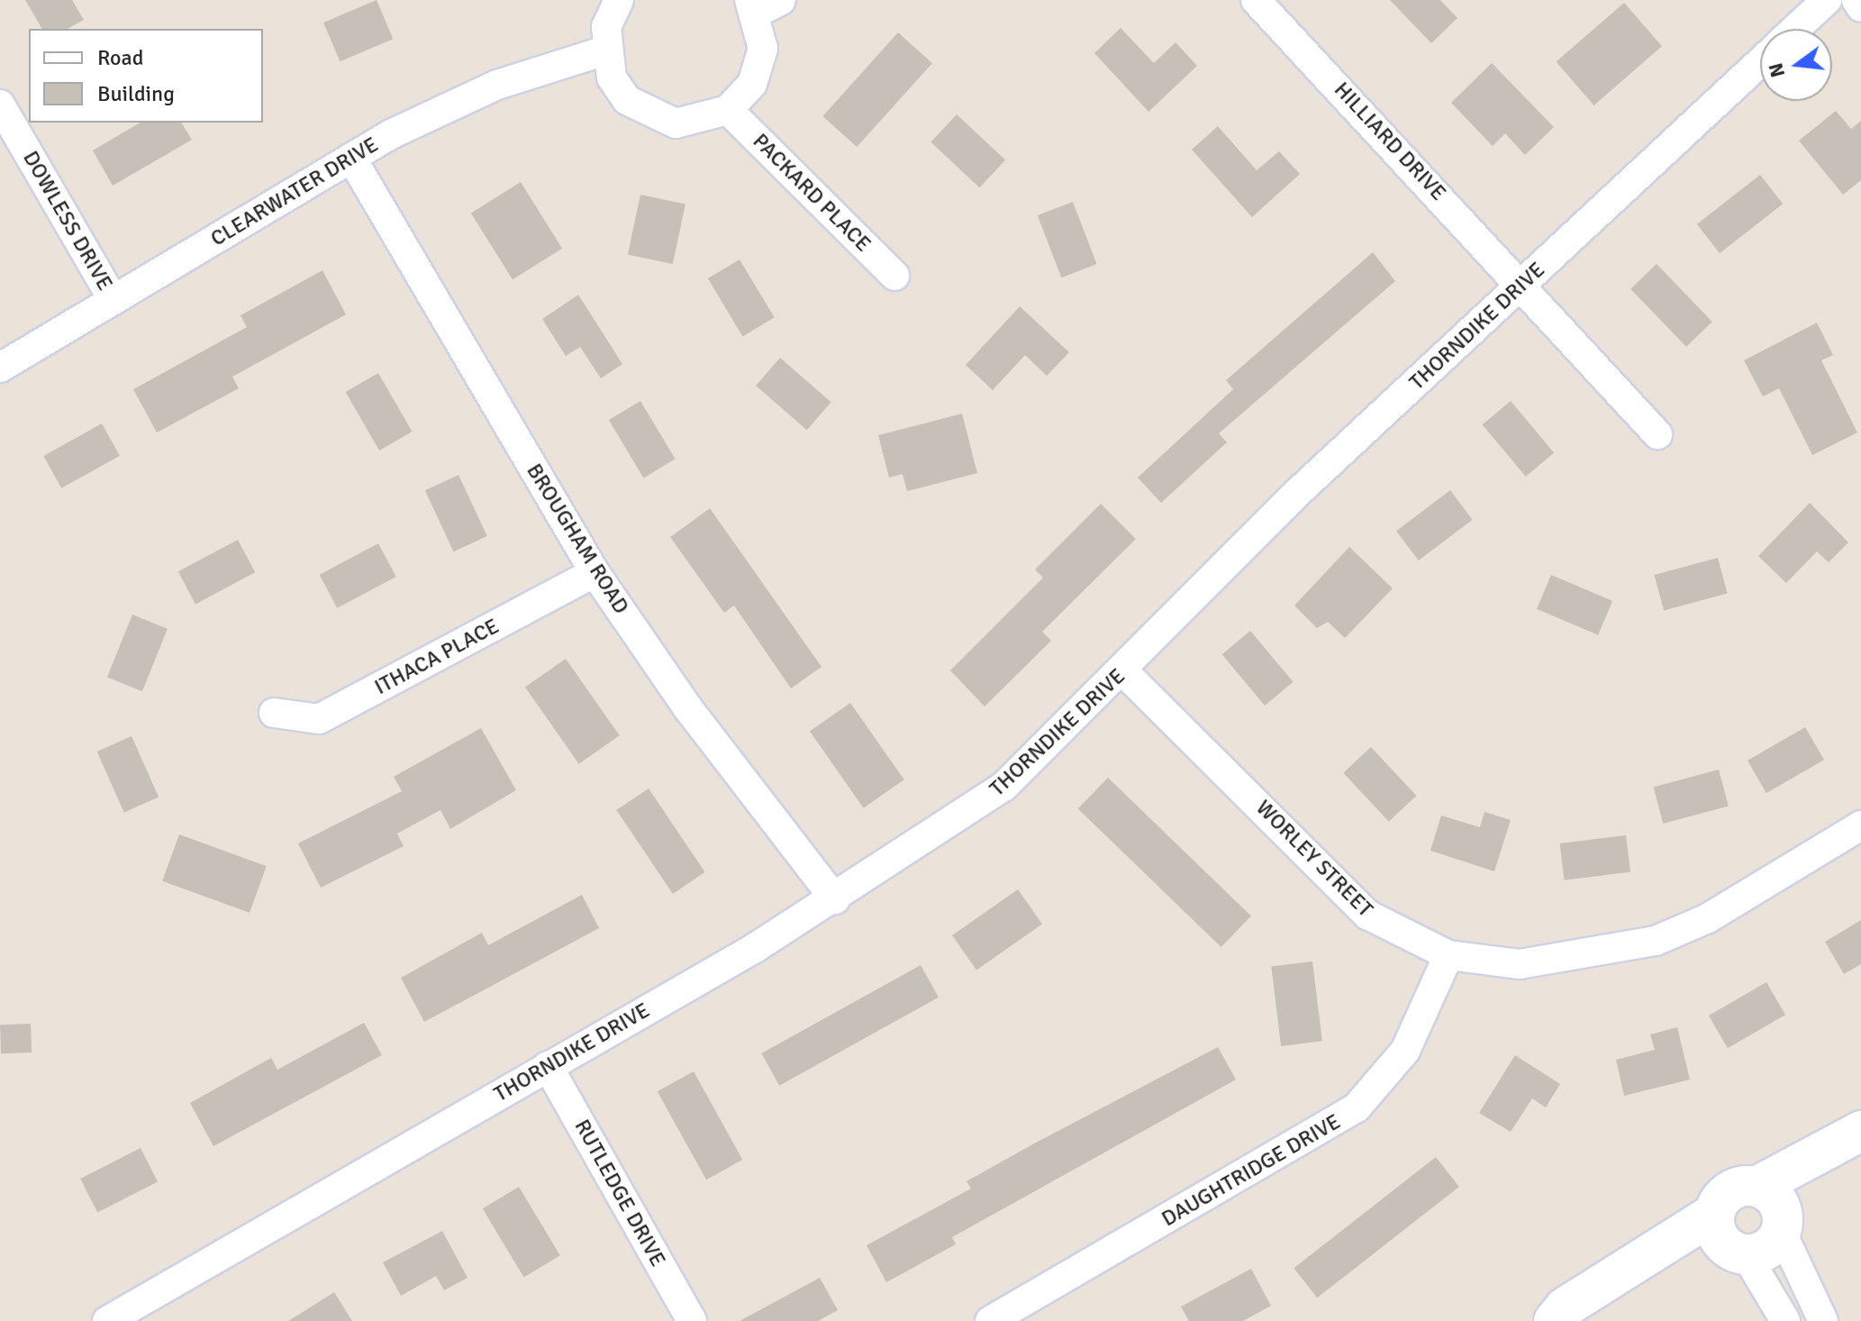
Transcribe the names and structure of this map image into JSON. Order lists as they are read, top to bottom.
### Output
{
  "streets": {
    "street": [
      "HILLIARD DRIVE",
      "CLEARWATER DRIVE",
      "PACKARD PLACE",
      "DOWLESS DRIVE",
      "THORNDIKE DRIVE",
      "BROUGHAM ROAD",
      "ITHACA PLACE",
      "WORLEY STREET",
      "DAUGHTRIDGE DRIVE",
      "RUTLEDGE DRIVE"
    ]
  },
  "crossings": [
    ["HILLIARD DRIVE", "THORNDIKE DRIVE"],
    ["CLEARWATER DRIVE", "DOWLESS DRIVE"],
    ["CLEARWATER DRIVE", "BROUGHAM ROAD"],
    ["THORNDIKE DRIVE", "BROUGHAM ROAD"],
    ["THORNDIKE DRIVE", "WORLEY STREET"],
    ["THORNDIKE DRIVE", "RUTLEDGE DRIVE"],
    ["BROUGHAM ROAD", "ITHACA PLACE"],
    ["WORLEY STREET", "DAUGHTRIDGE DRIVE"]
  ],
  "legend": ["Road", "Building"],
  "north": "left"
}
